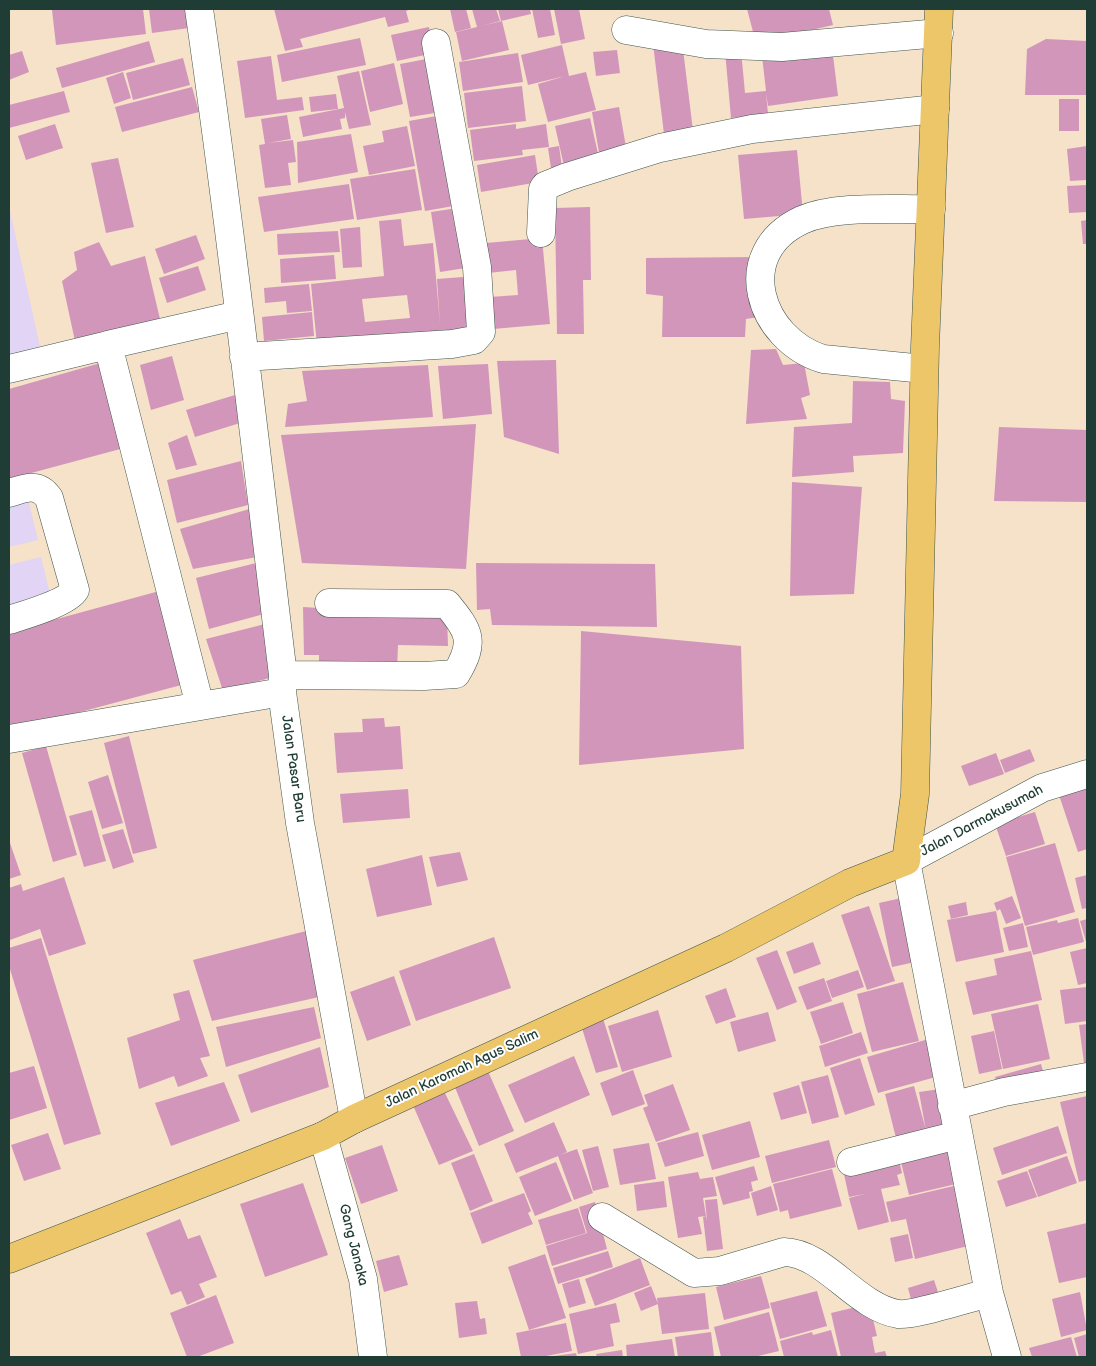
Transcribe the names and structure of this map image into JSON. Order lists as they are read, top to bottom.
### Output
{
  "streets": {
    "main road": ["Jalan Karomah Agus Salim"],
    "street": ["Jalan Pasar Baru", "Jalan Darmakusumah", "Gang Janaka"]
  },
  "crossings": [
    ["Jalan Pasar Baru", "Jalan Karomah Agus Salim"],
    ["Jalan Darmakusumah", "Jalan Karomah Agus Salim"],
    ["Jalan Karomah Agus Salim", "Gang Janaka"]
  ]
}
